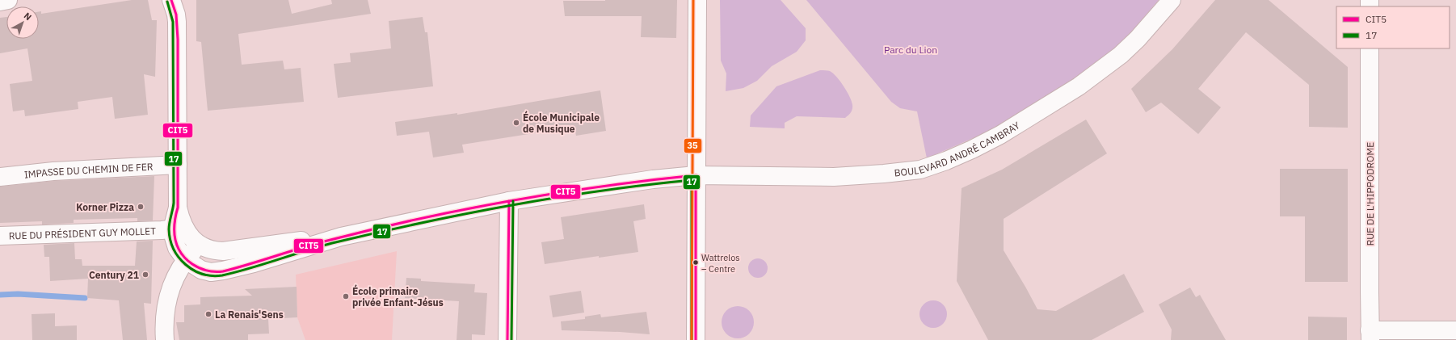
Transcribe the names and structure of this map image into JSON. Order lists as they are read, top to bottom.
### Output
{
  "streets": {
    "street": [
      "BOULEVARD ANDRÉ CAMBRAY",
      "IMPASSE DU CHEMIN DE FER",
      "RUE DE L'HIPPODROME",
      "RUE DU PRÉSIDENT GUY MOLLET"
    ]
  },
  "parks": ["Parc du Lion"],
  "places": [
    "École Municipale de Musique",
    "Korner Pizza",
    "Wattrelos – Centre",
    "Century 21",
    "École primaire privée Enfant-Jésus",
    "La Renais'Sens"
  ],
  "lines": ["transit line CIT5", "transit line 35", "transit line 17"],
  "legend": ["CIT5", "17"],
  "north": "top right"
}
